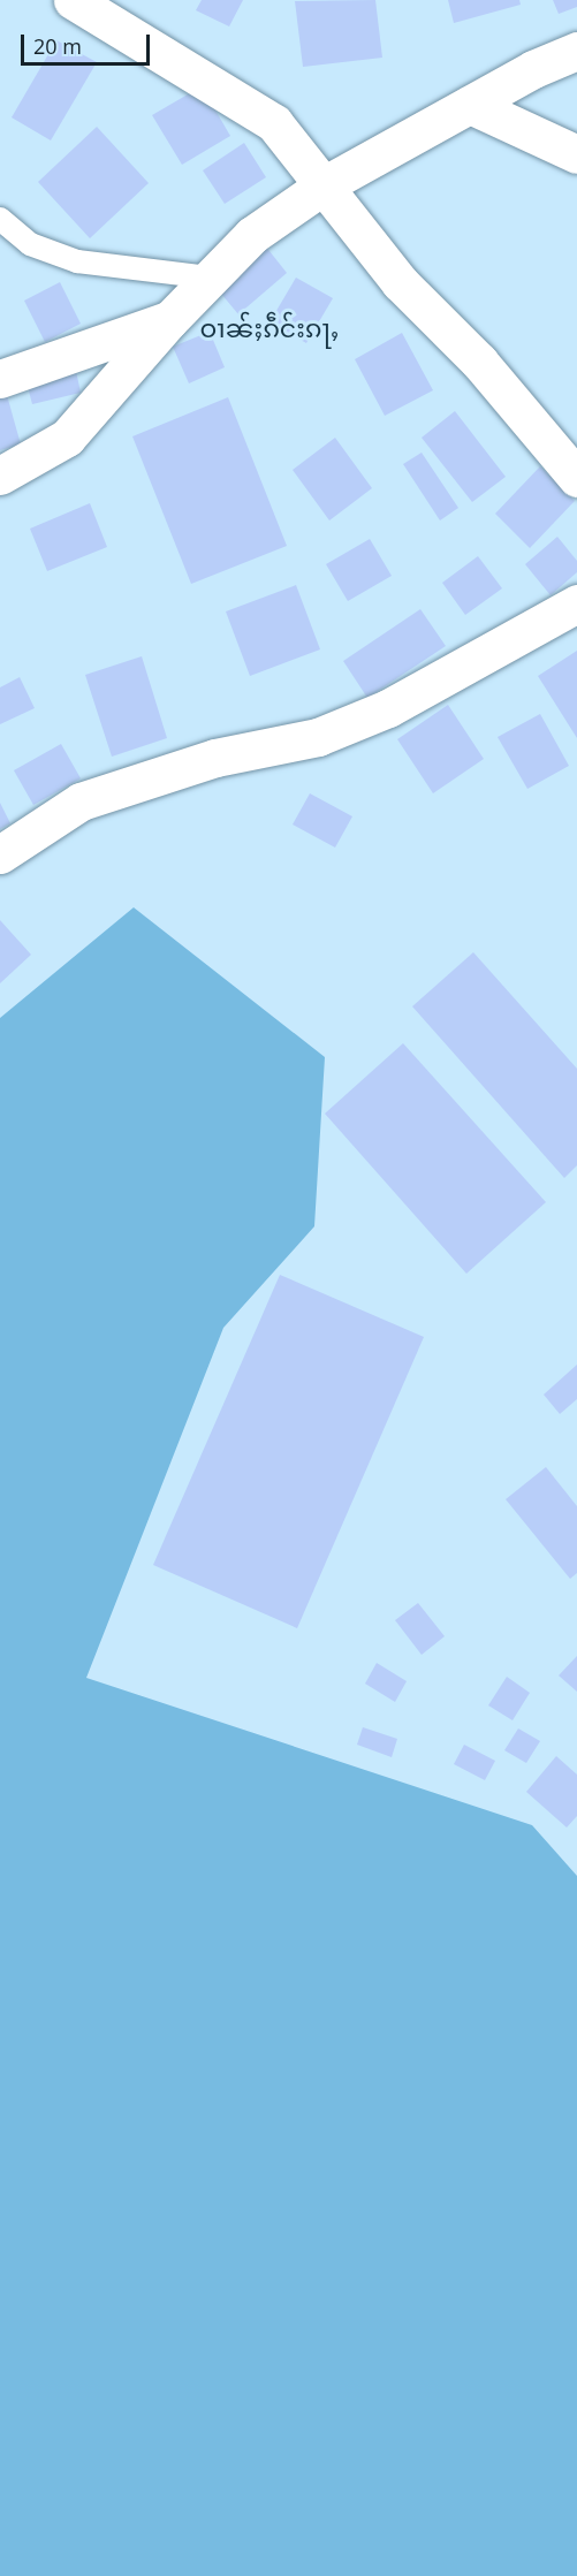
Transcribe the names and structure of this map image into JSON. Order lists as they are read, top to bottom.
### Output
{
  "districts": ["ဝၢၼ်ႈၵဵင်းၵႃႇ"],
  "scale_bar": "20 m"
}
